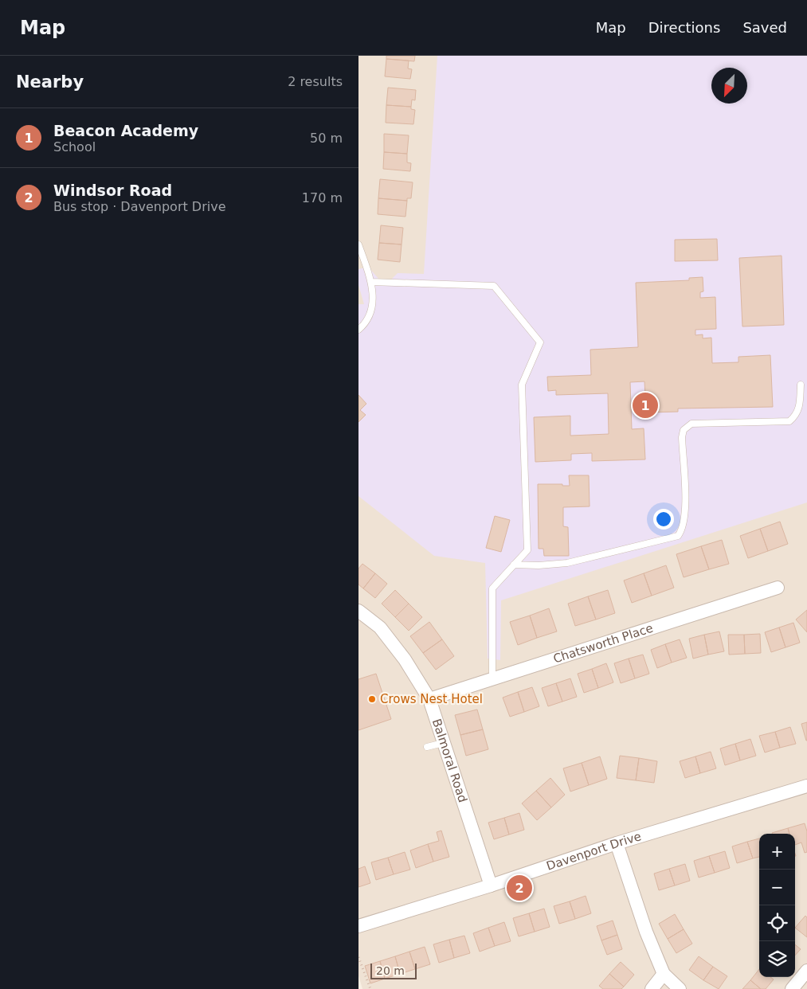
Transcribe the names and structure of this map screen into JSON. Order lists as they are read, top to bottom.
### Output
{
  "streets": {
    "street": ["Chatsworth Place", "Balmoral Road", "Davenport Drive"]
  },
  "crossings": [
    ["Chatsworth Place", "Balmoral Road"],
    ["Balmoral Road", "Davenport Drive"]
  ],
  "places": ["Crows Nest Hotel"],
  "scale_bar": "20 m",
  "north": "bottom left",
  "page": {
    "header": "Map",
    "nav": ["Map", "Directions", "Saved"],
    "heading": ["Nearby", "2 results"],
    "list": [
      {
        "mark": "1",
        "name": "Beacon Academy",
        "note": "School",
        "value": "50 m"
      },
      {
        "mark": "2",
        "name": "Windsor Road",
        "note": "Bus stop · Davenport Drive",
        "value": "170 m"
      }
    ],
    "pins": ["1", "2"],
    "map_buttons": ["+", "−"],
    "scale": "20 m"
  }
}
